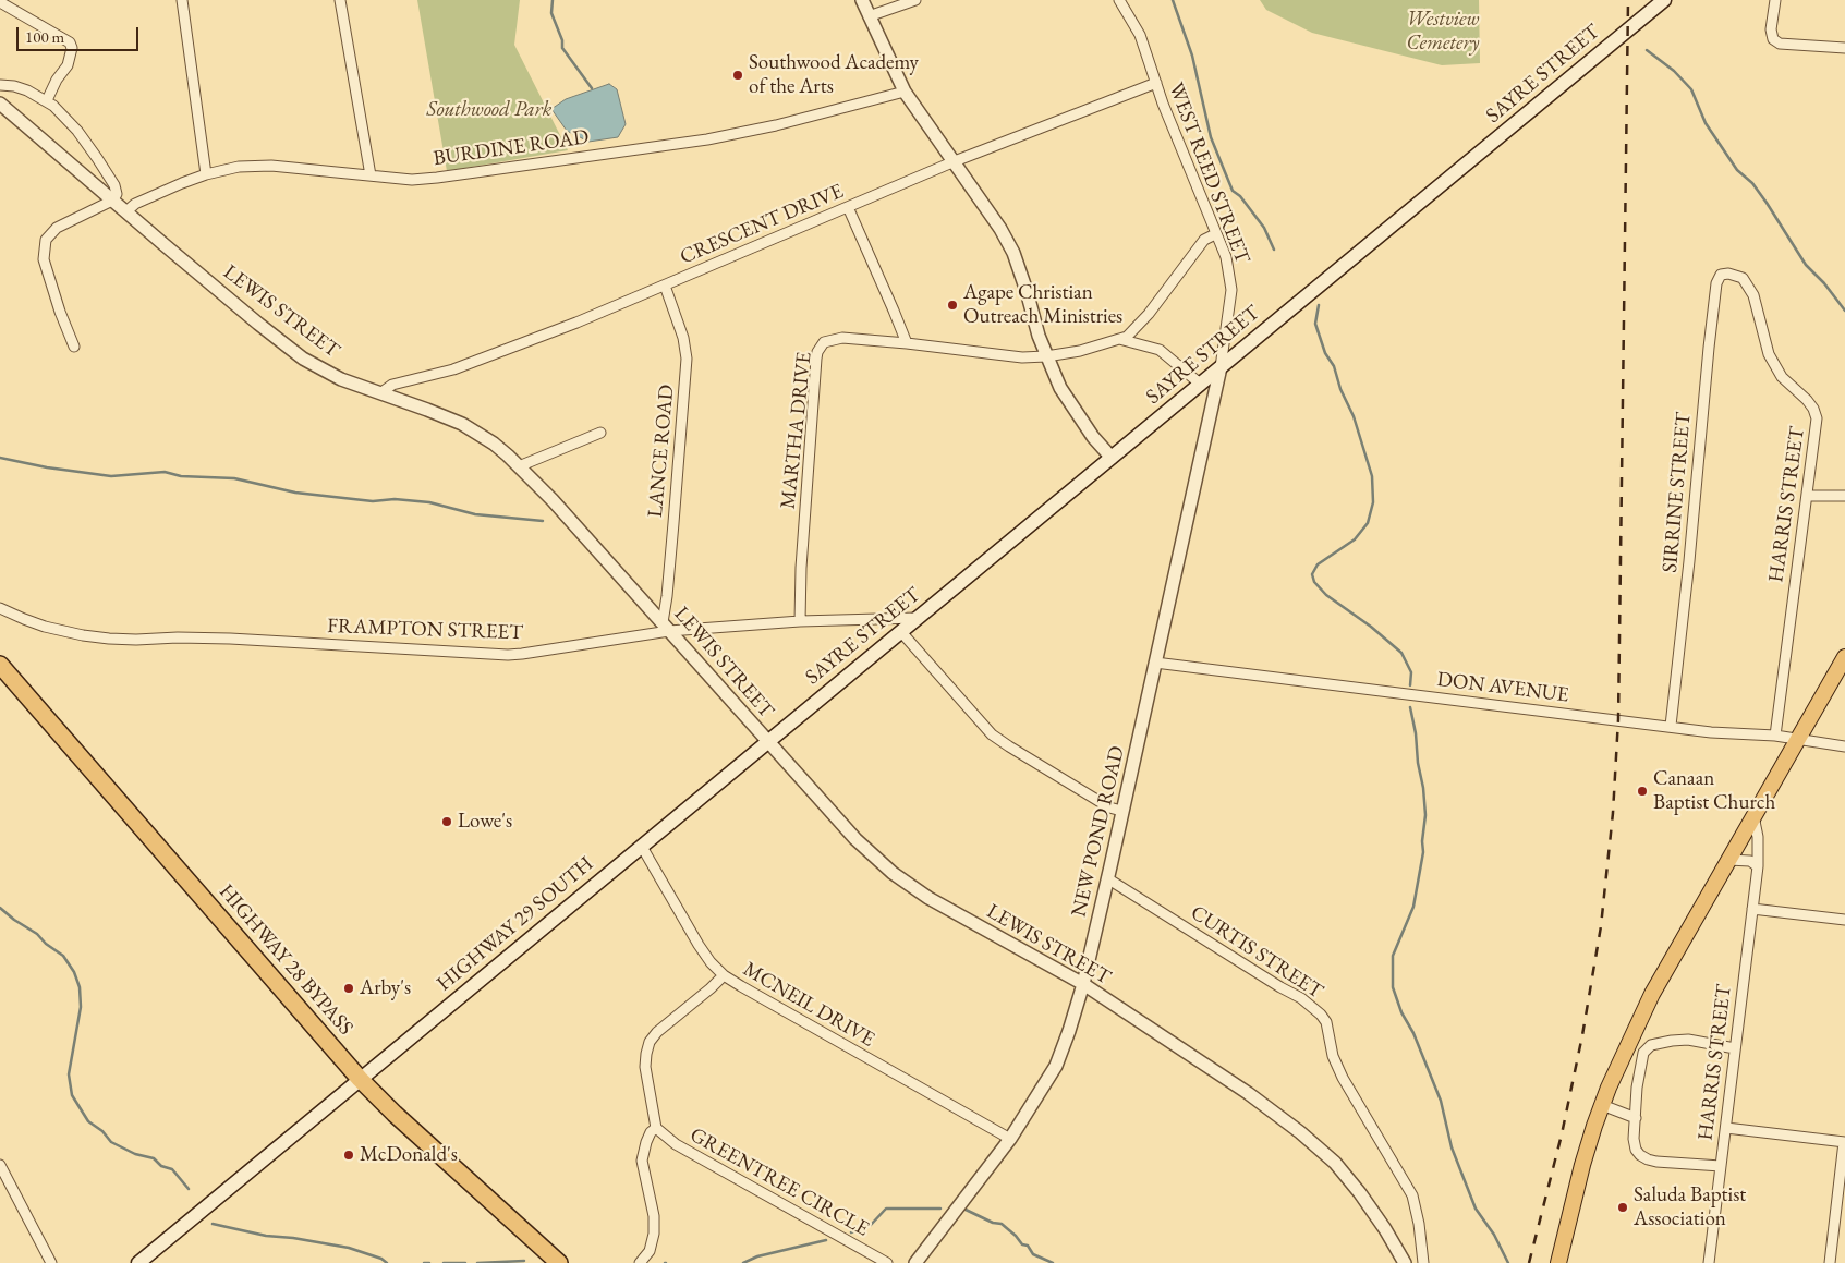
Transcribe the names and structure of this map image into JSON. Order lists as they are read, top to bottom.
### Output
{
  "streets": {
    "highway": ["HIGHWAY 28 BYPASS"],
    "main road": ["SAYRE STREET", "HIGHWAY 29 SOUTH"],
    "street": [
      "BURDINE ROAD",
      "WEST REED STREET",
      "CRESCENT DRIVE",
      "LEWIS STREET",
      "MARTHA DRIVE",
      "LANCE ROAD",
      "SIRRINE STREET",
      "HARRIS STREET",
      "FRAMPTON STREET",
      "DON AVENUE",
      "NEW POND ROAD",
      "CURTIS STREET",
      "MCNEIL DRIVE",
      "GREENTREE CIRCLE"
    ]
  },
  "crossings": [
    ["SAYRE STREET", "WEST REED STREET"],
    ["SAYRE STREET", "LEWIS STREET"],
    ["SAYRE STREET", "FRAMPTON STREET"],
    ["SAYRE STREET", "NEW POND ROAD"],
    ["SAYRE STREET", "HIGHWAY 29 SOUTH"],
    ["BURDINE ROAD", "LEWIS STREET"],
    ["WEST REED STREET", "CRESCENT DRIVE"],
    ["WEST REED STREET", "MARTHA DRIVE"],
    ["WEST REED STREET", "NEW POND ROAD"],
    ["CRESCENT DRIVE", "LEWIS STREET"],
    ["CRESCENT DRIVE", "LANCE ROAD"],
    ["LEWIS STREET", "LANCE ROAD"],
    ["LEWIS STREET", "FRAMPTON STREET"],
    ["LEWIS STREET", "NEW POND ROAD"],
    ["LEWIS STREET", "HIGHWAY 29 SOUTH"],
    ["MARTHA DRIVE", "FRAMPTON STREET"],
    ["LANCE ROAD", "FRAMPTON STREET"],
    ["SIRRINE STREET", "HARRIS STREET"],
    ["SIRRINE STREET", "DON AVENUE"],
    ["HARRIS STREET", "DON AVENUE"],
    ["DON AVENUE", "NEW POND ROAD"],
    ["NEW POND ROAD", "CURTIS STREET"],
    ["NEW POND ROAD", "MCNEIL DRIVE"],
    ["HIGHWAY 29 SOUTH", "HIGHWAY 28 BYPASS"],
    ["HIGHWAY 29 SOUTH", "MCNEIL DRIVE"]
  ],
  "parks": ["Westview Cemetery", "Southwood Park"],
  "places": [
    "Southwood Academy of the Arts",
    "Agape Christian Outreach Ministries",
    "Canaan Baptist Church",
    "Lowe's",
    "Arby's",
    "McDonald's",
    "Saluda Baptist Association"
  ],
  "scale_bar": "100 m"
}
